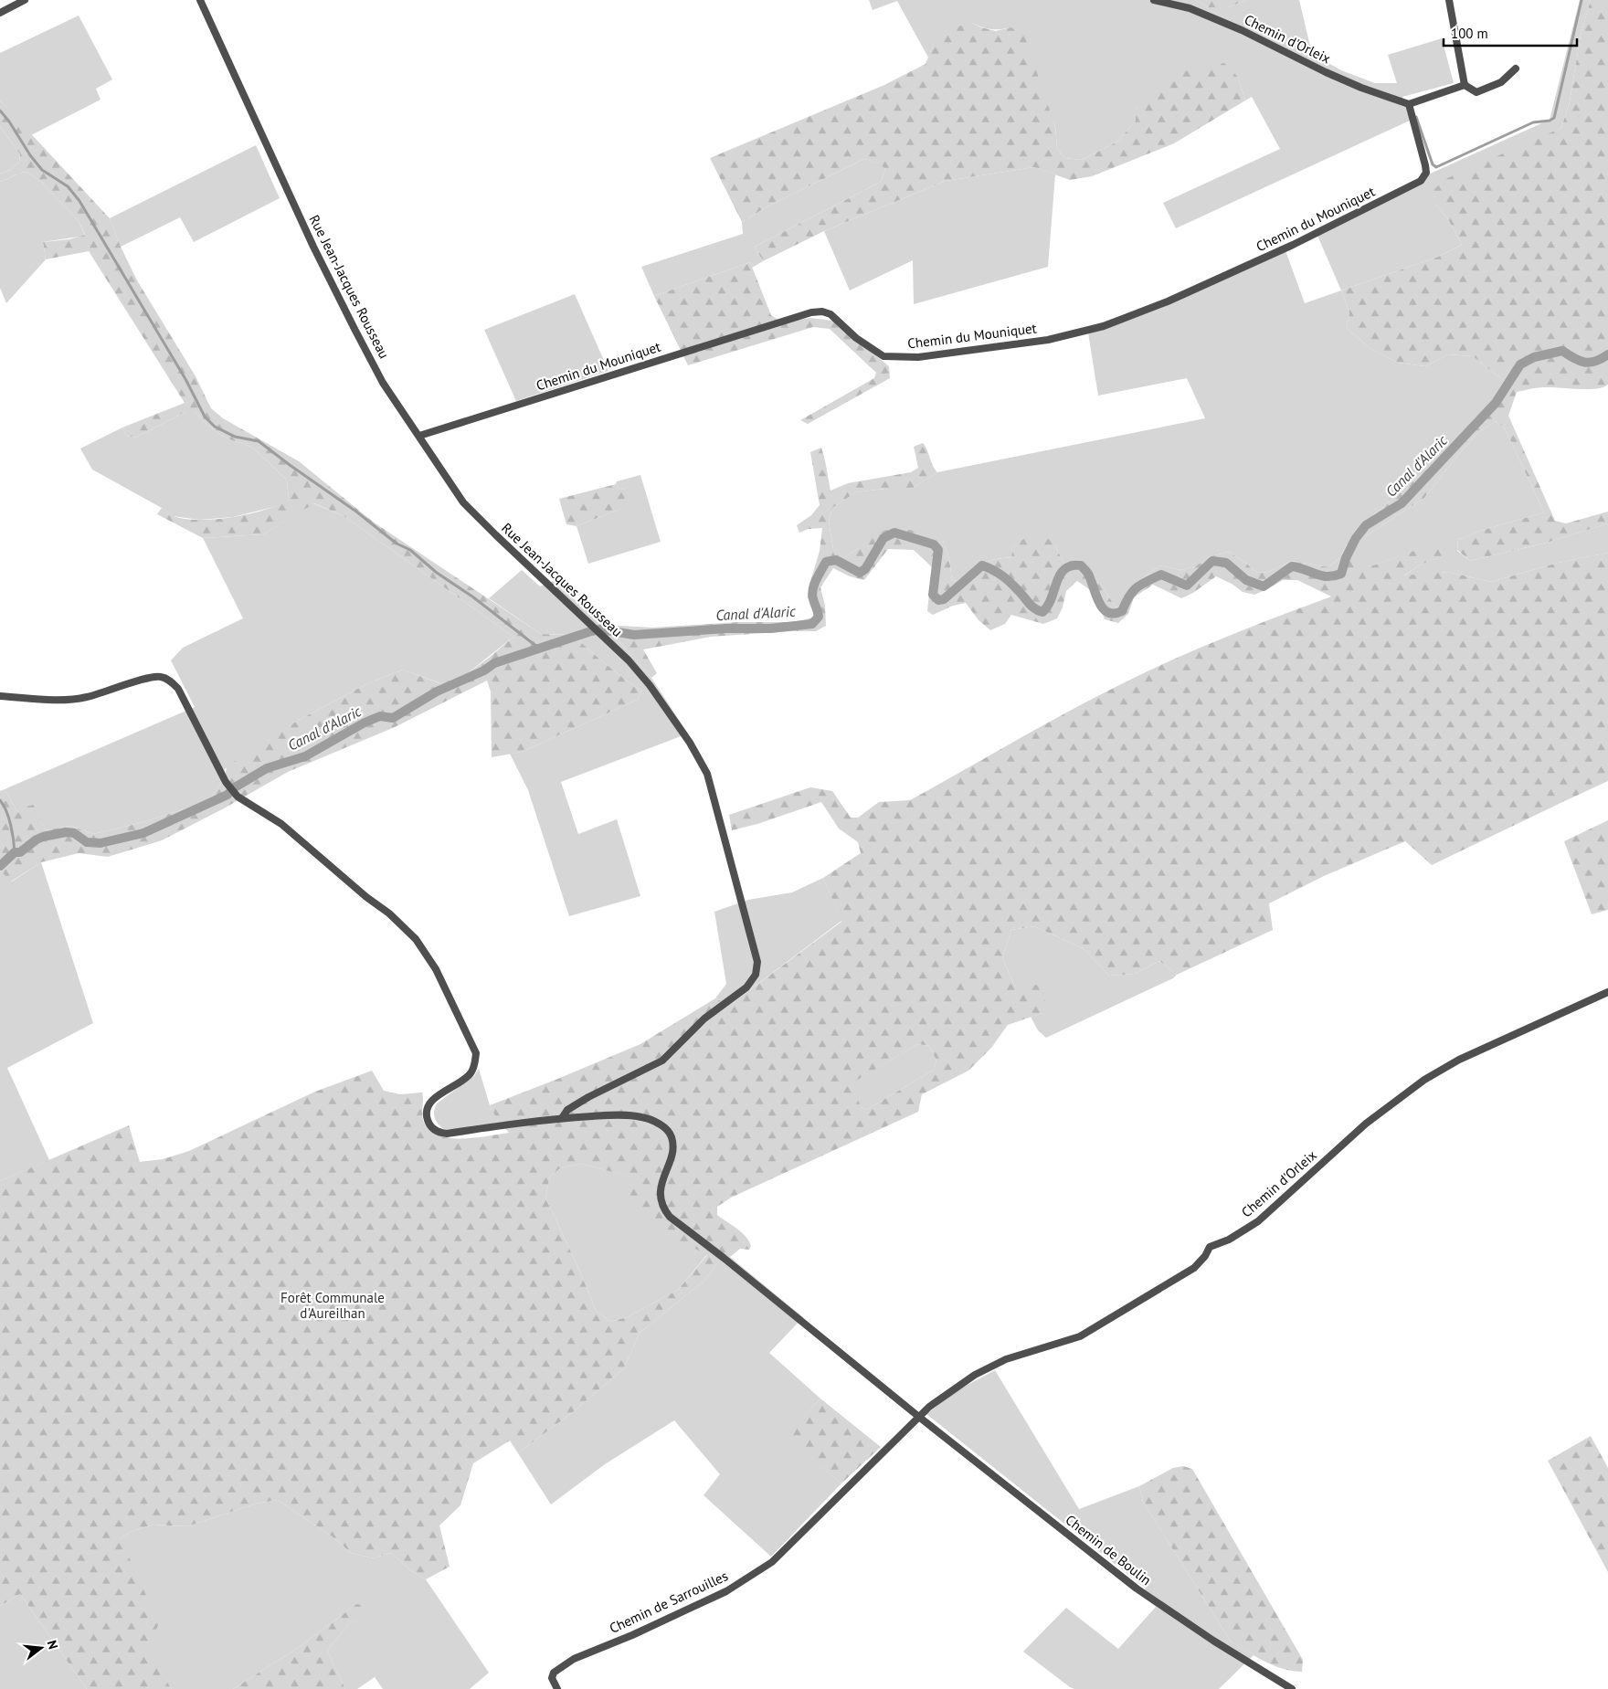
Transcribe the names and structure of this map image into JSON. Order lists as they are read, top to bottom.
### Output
{
  "streets": {
    "street": [
      "Chemin d'Orleix",
      "Chemin du Mouniquet",
      "Rue Jean-Jacques Rousseau",
      "Chemin de Boulin",
      "Chemin de Sarrouilles"
    ]
  },
  "crossings": [
    ["Chemin d'Orleix", "Chemin du Mouniquet"],
    ["Chemin d'Orleix", "Chemin de Boulin"],
    ["Chemin d'Orleix", "Chemin de Sarrouilles"],
    ["Chemin du Mouniquet", "Rue Jean-Jacques Rousseau"],
    ["Rue Jean-Jacques Rousseau", "Chemin de Boulin"],
    ["Chemin de Boulin", "Chemin de Sarrouilles"]
  ],
  "water": ["Canal d'Alaric"],
  "parks": ["Forêt Communale d'Aureilhan"],
  "scale_bar": "100 m",
  "north": "right"
}
